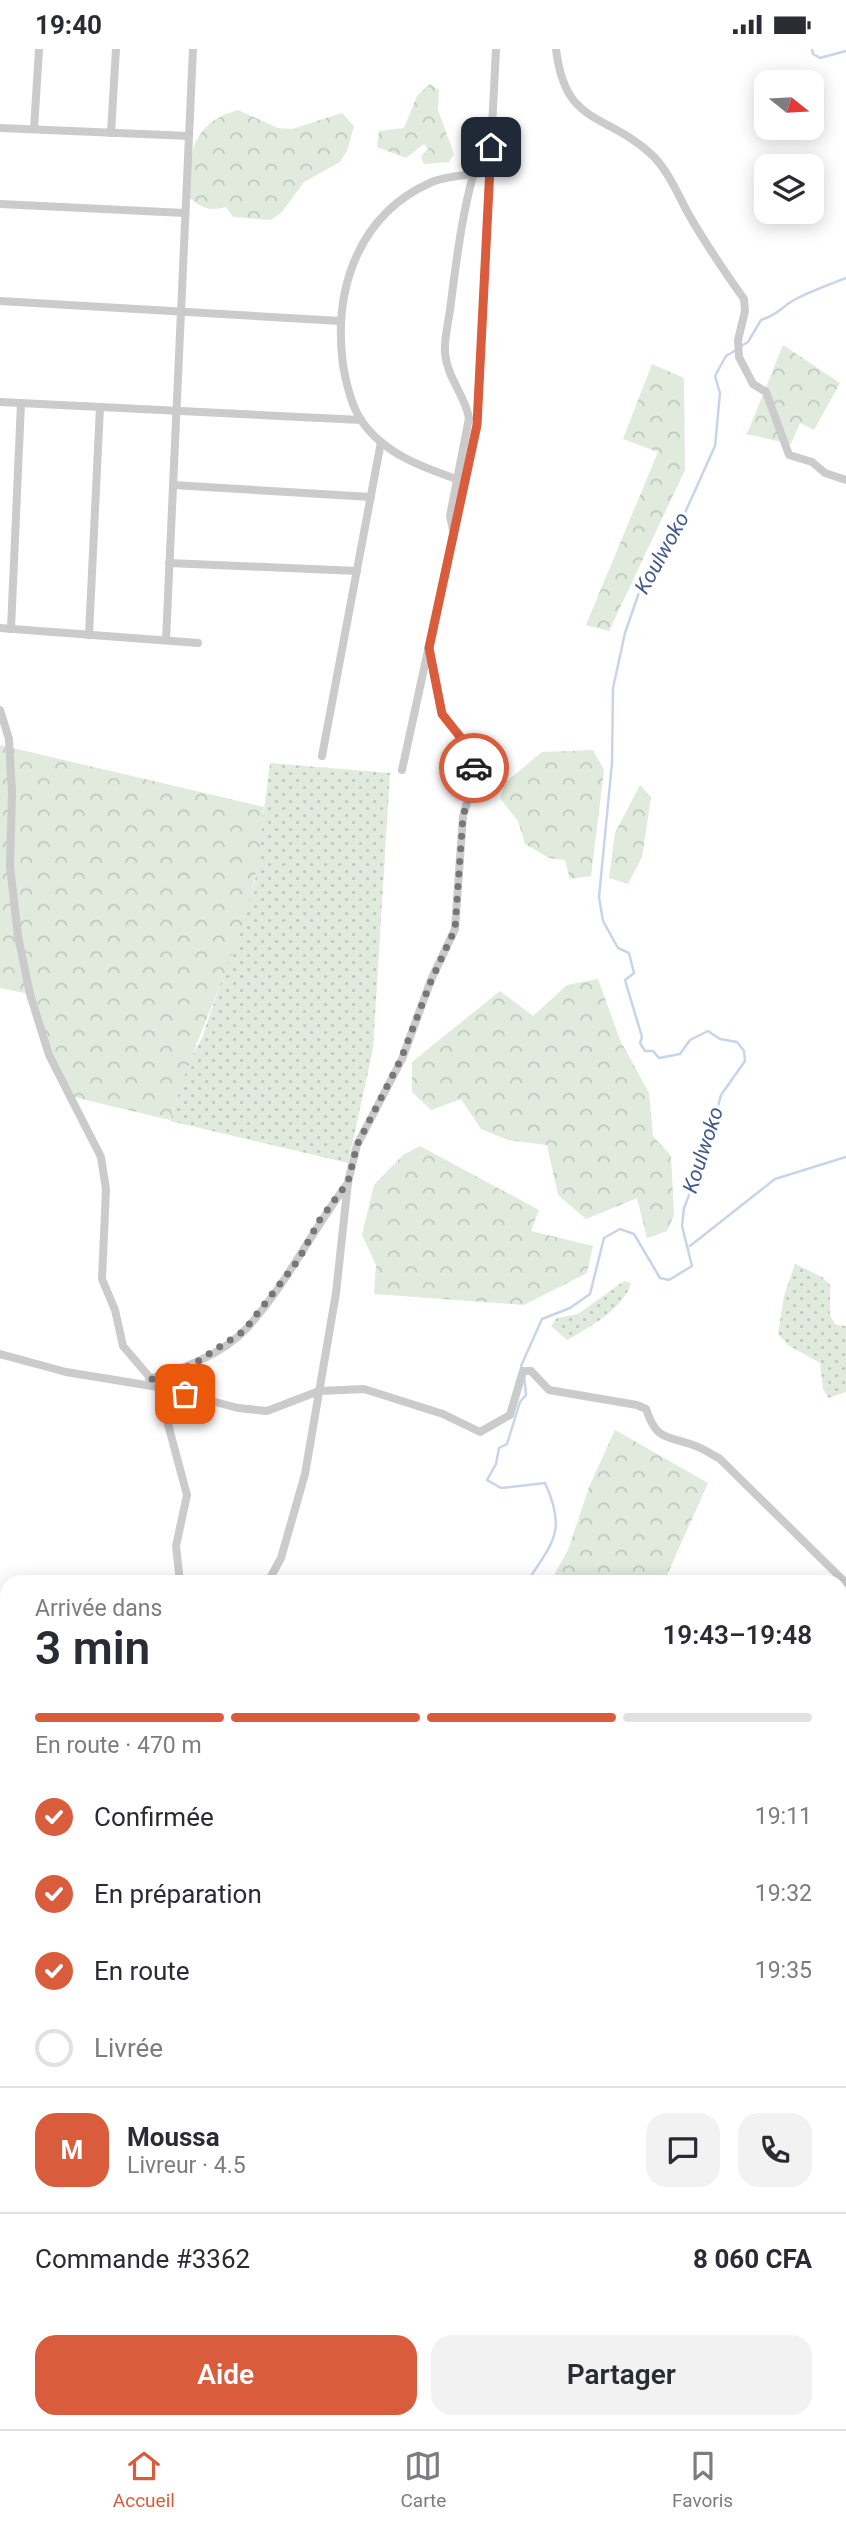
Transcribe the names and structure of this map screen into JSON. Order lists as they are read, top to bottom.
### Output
{
  "water": ["Koulwoko"],
  "north": "right",
  "page": {
    "status": "19:40",
    "heading": ["3 min", "Arrivée dans", "19:43–19:48"],
    "panel": [
      "Moussa",
      "Livreur · 4.5",
      "Commande #3362",
      "8 060 CFA"
    ],
    "bar": "En route · 470 m",
    "list": [
      ["Confirmée", "19:11"],
      ["En préparation", "19:32"],
      ["En route", "19:35"],
      "Livrée"
    ],
    "round": "M",
    "buttons": ["Aide", "Partager"],
    "tabs": ["Accueil", "Carte", "Favoris"]
  }
}
